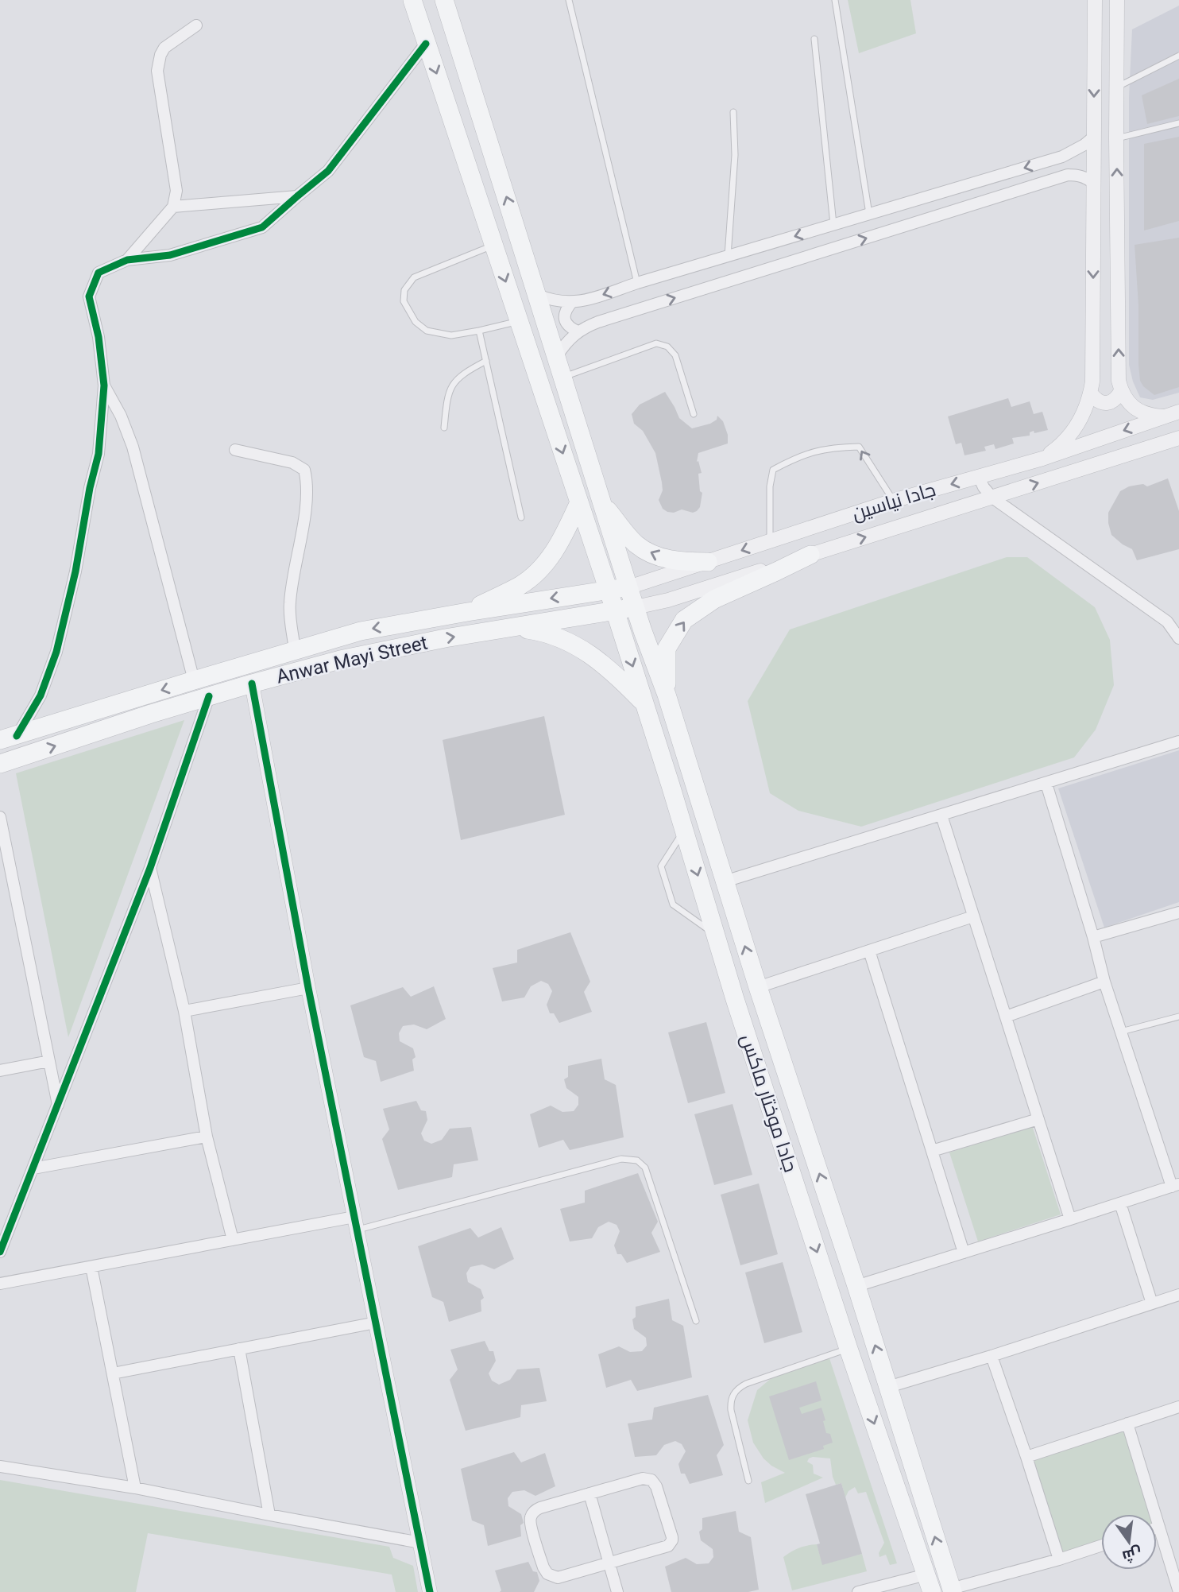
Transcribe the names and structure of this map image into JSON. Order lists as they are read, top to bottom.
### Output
{
  "streets": {
    "main road": ["جادا نیاسین", "Anwar Mayi Street", "جادا موختار ماكس"]
  },
  "crossings": [
    ["جادا نیاسین", "Anwar Mayi Street"],
    ["جادا نیاسین", "جادا موختار ماكس"],
    ["Anwar Mayi Street", "جادا موختار ماكس"]
  ],
  "north": "bottom"
}
